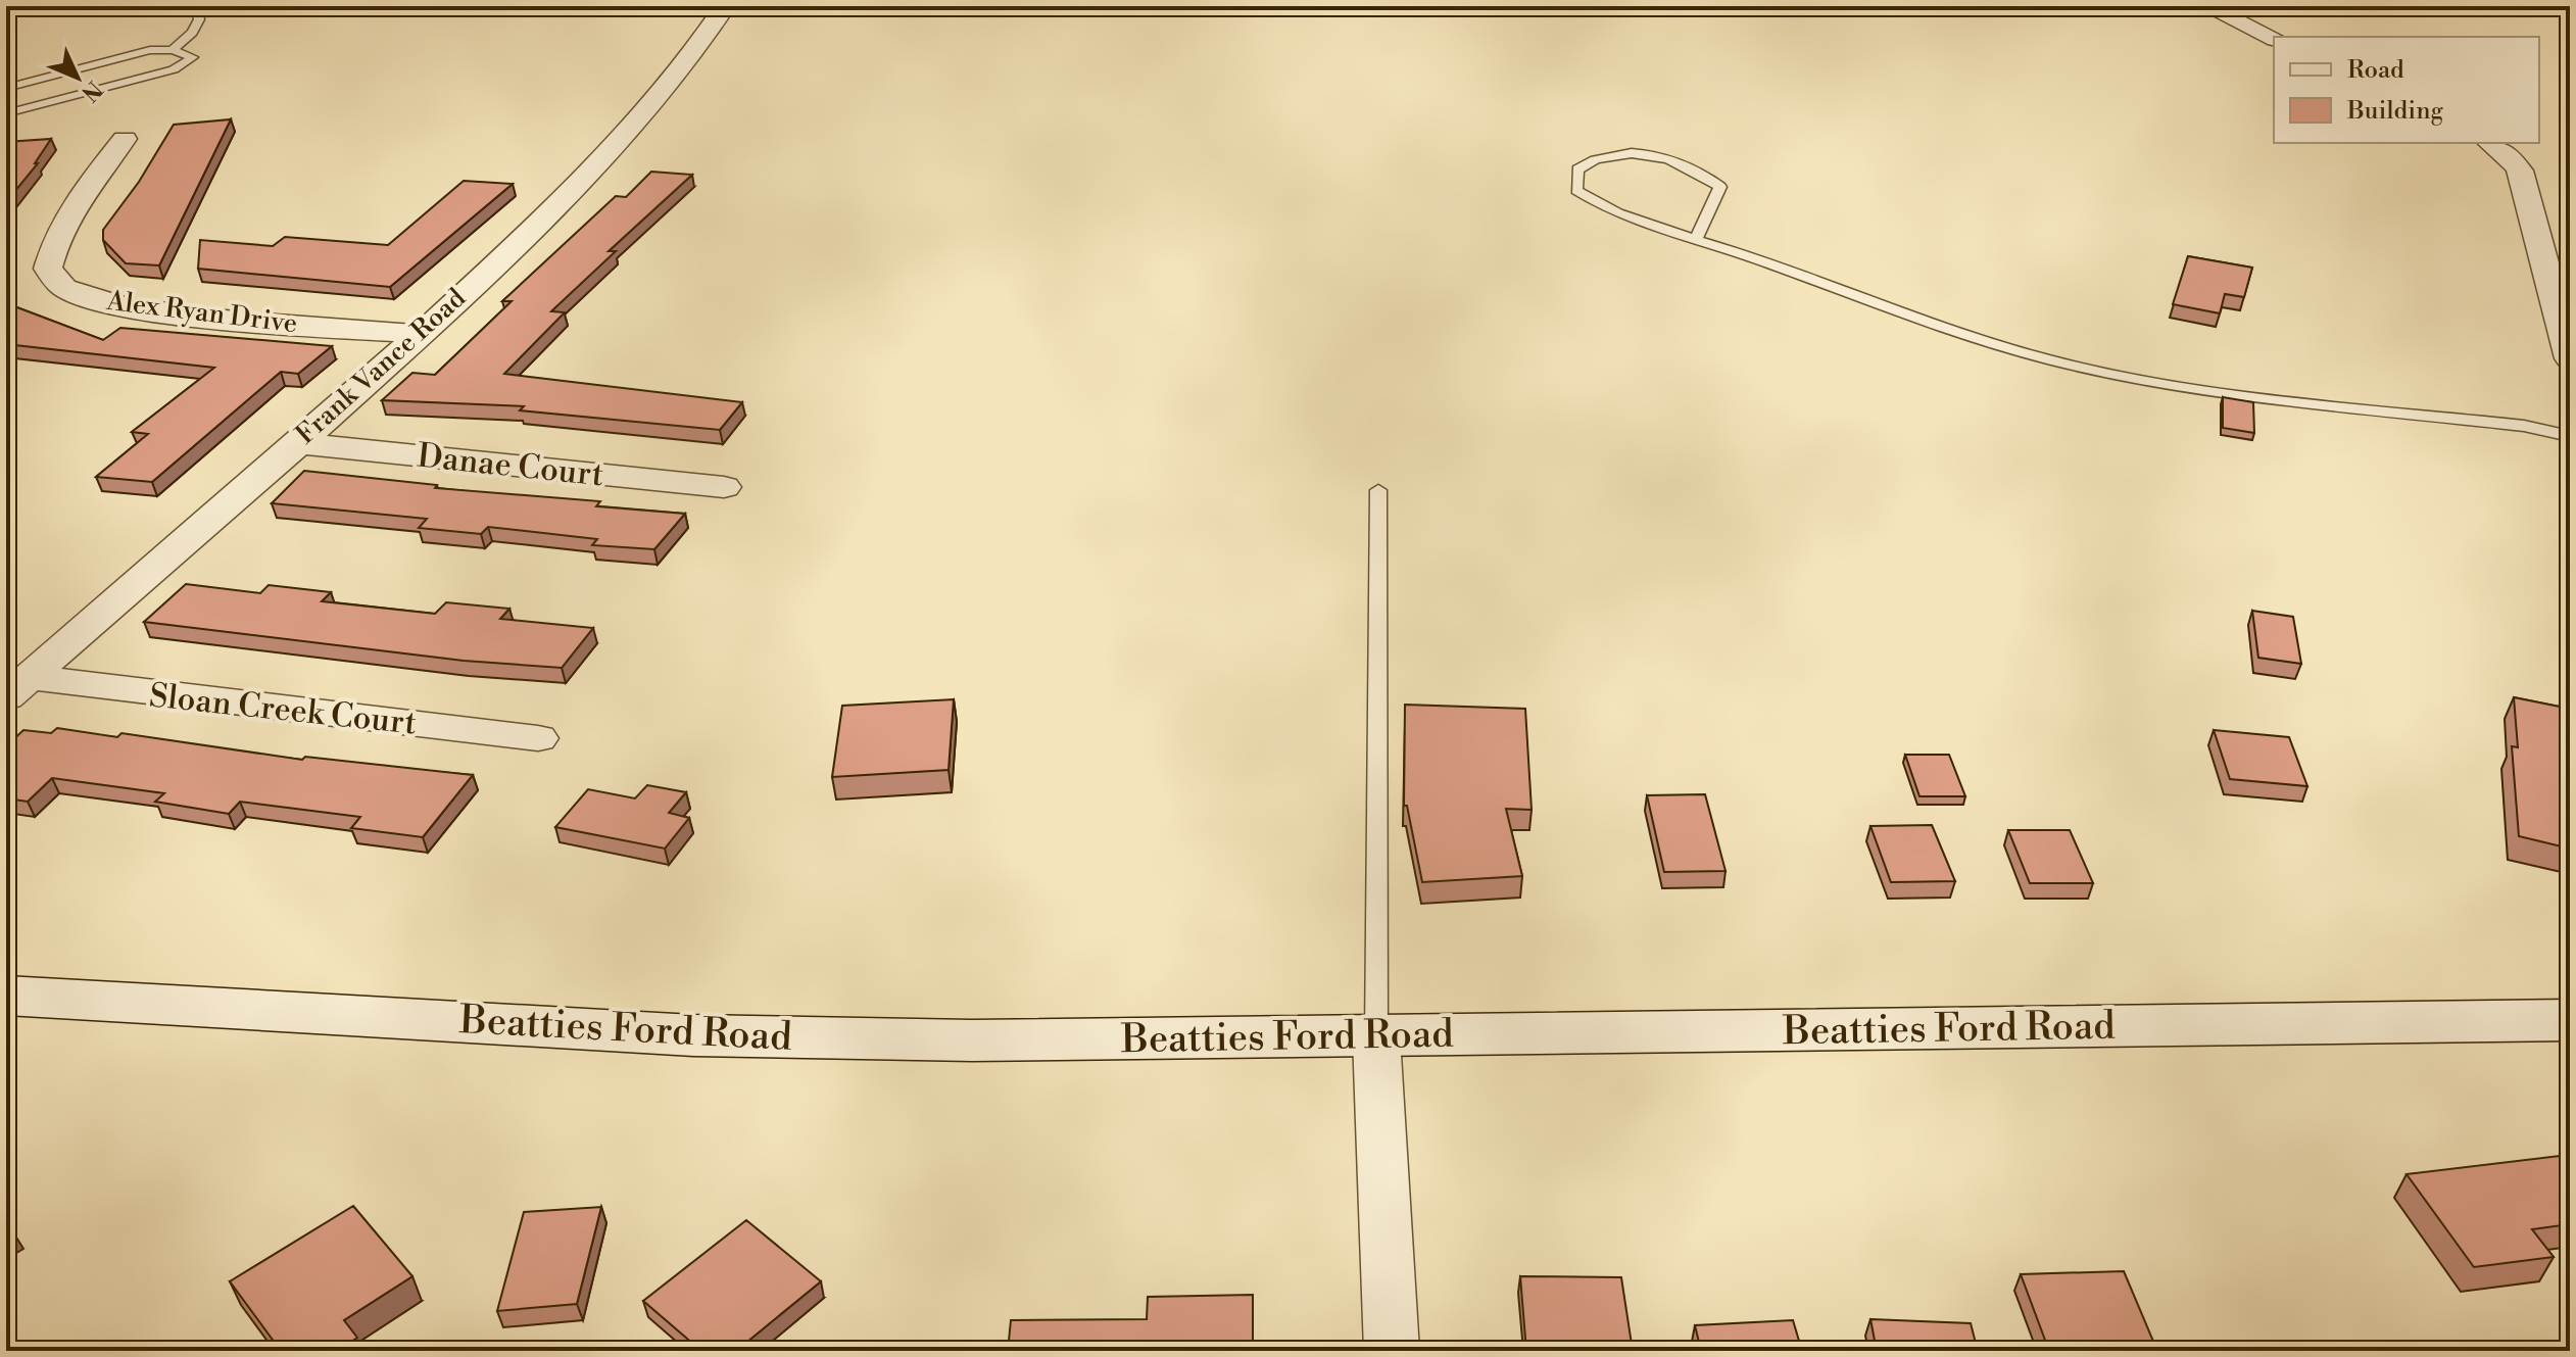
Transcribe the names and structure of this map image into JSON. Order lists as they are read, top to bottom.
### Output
{
  "streets": {
    "main road": ["Beatties Ford Road"],
    "street": [
      "Alex Ryan Drive",
      "Frank Vance Road",
      "Danae Court",
      "Sloan Creek Court"
    ]
  },
  "crossings": [
    ["Alex Ryan Drive", "Frank Vance Road"],
    ["Frank Vance Road", "Danae Court"],
    ["Frank Vance Road", "Sloan Creek Court"]
  ],
  "legend": ["Road", "Building"],
  "north": "bottom right"
}
